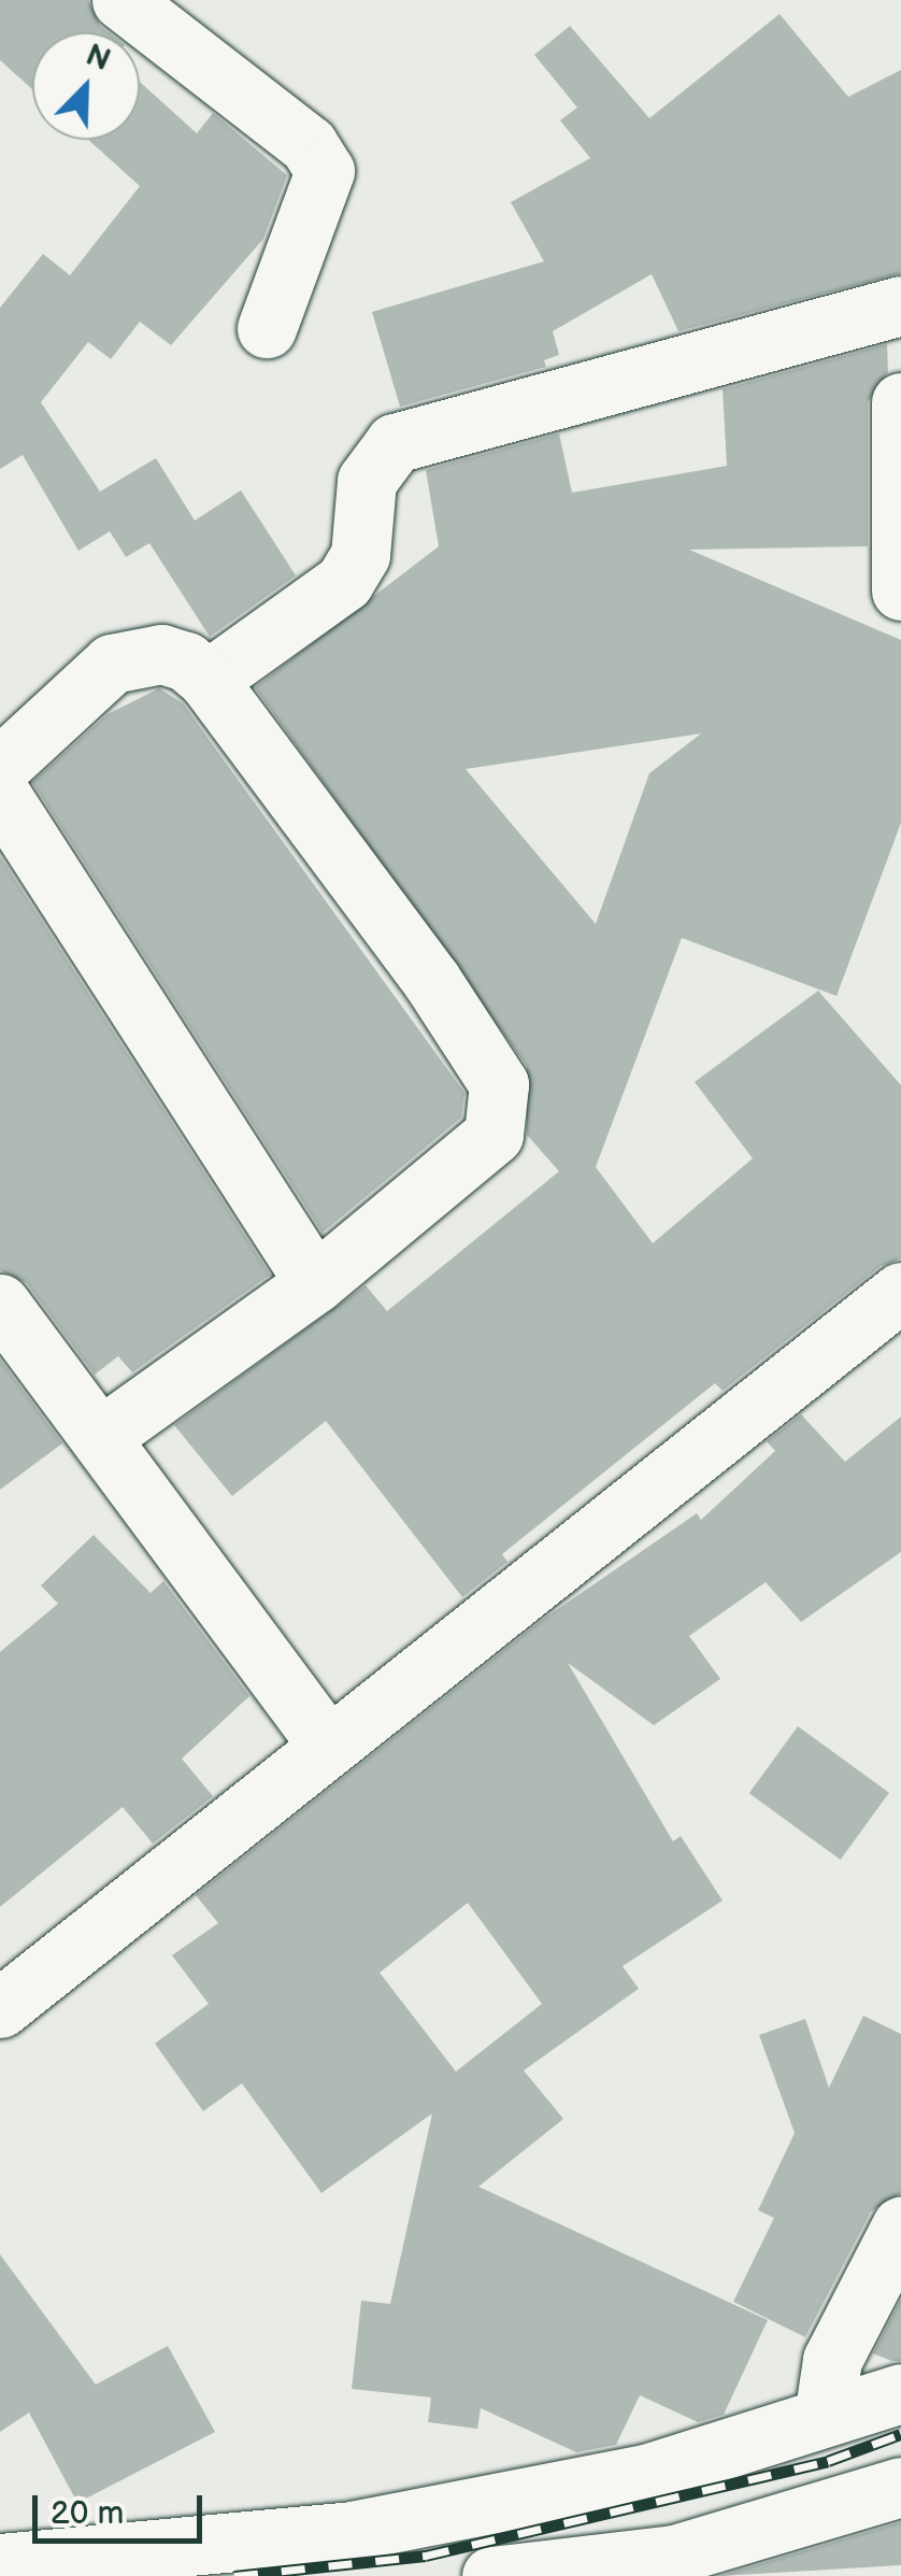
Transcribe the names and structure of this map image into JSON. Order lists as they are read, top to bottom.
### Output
{
  "scale_bar": "20 m",
  "north": "top right"
}
